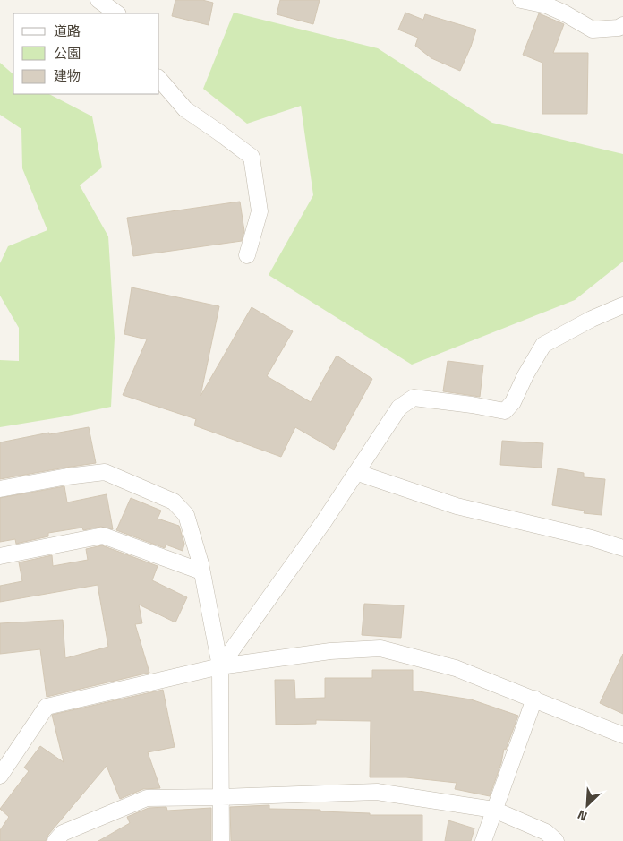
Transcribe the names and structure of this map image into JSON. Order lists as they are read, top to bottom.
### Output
{
  "legend": ["道路", "公園", "建物"],
  "north": "bottom left"
}
